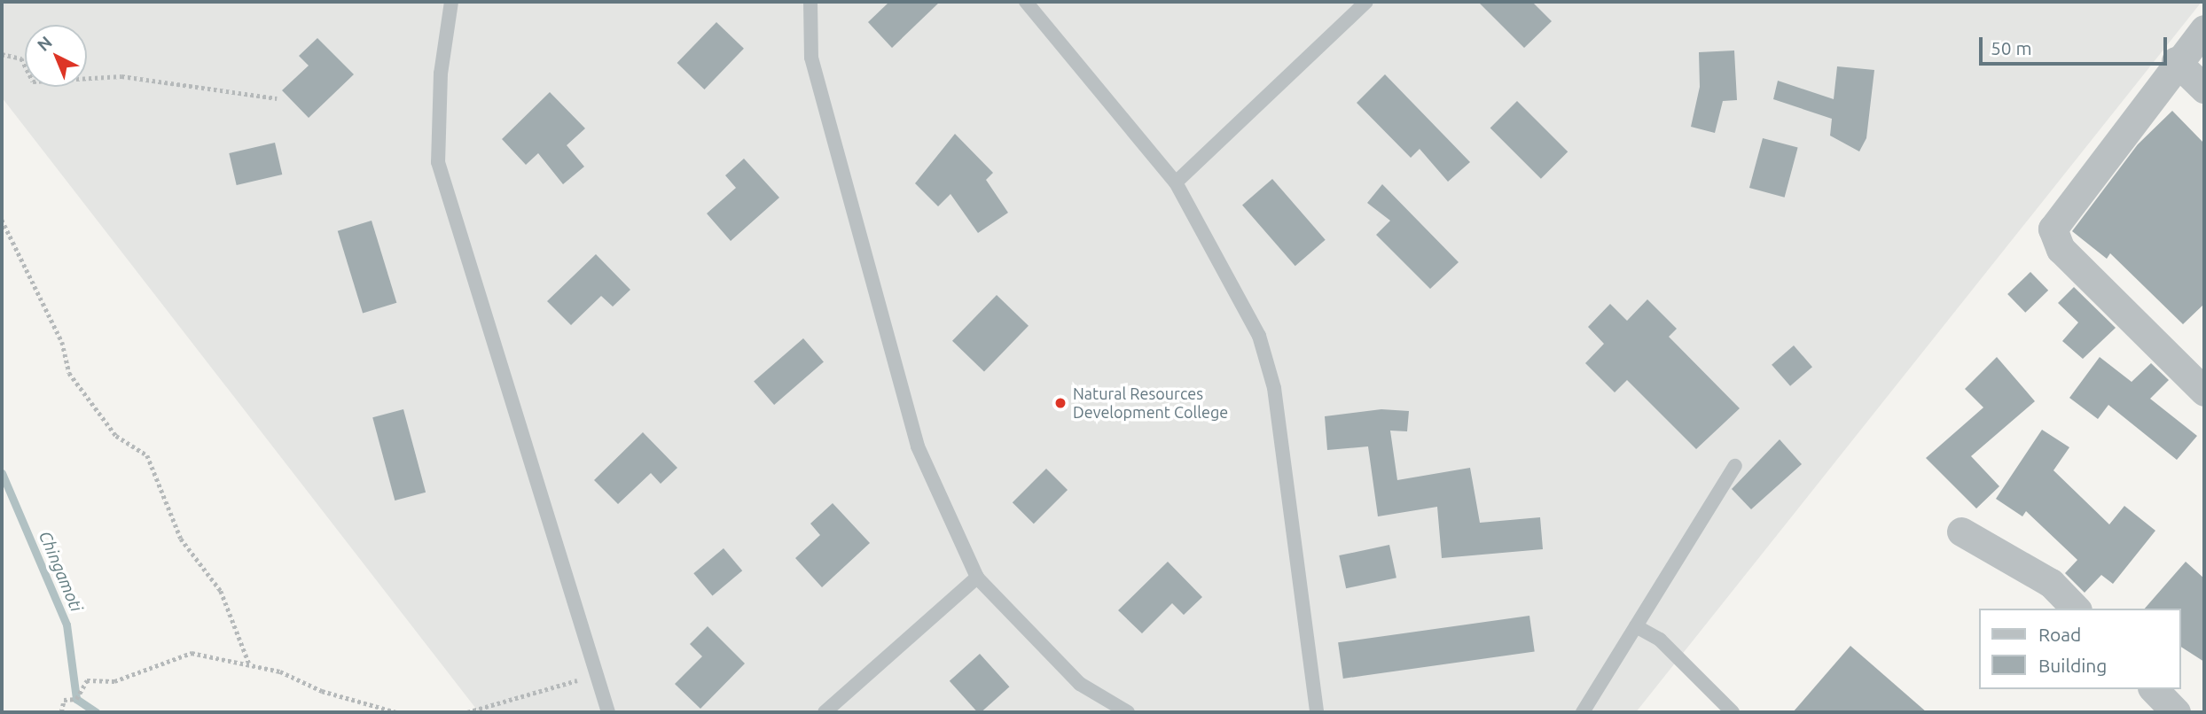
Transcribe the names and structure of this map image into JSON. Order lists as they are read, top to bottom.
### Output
{
  "water": ["Chingamoti"],
  "places": ["Natural Resources Development College"],
  "legend": ["Road", "Building"],
  "scale_bar": "50 m",
  "north": "top left"
}
